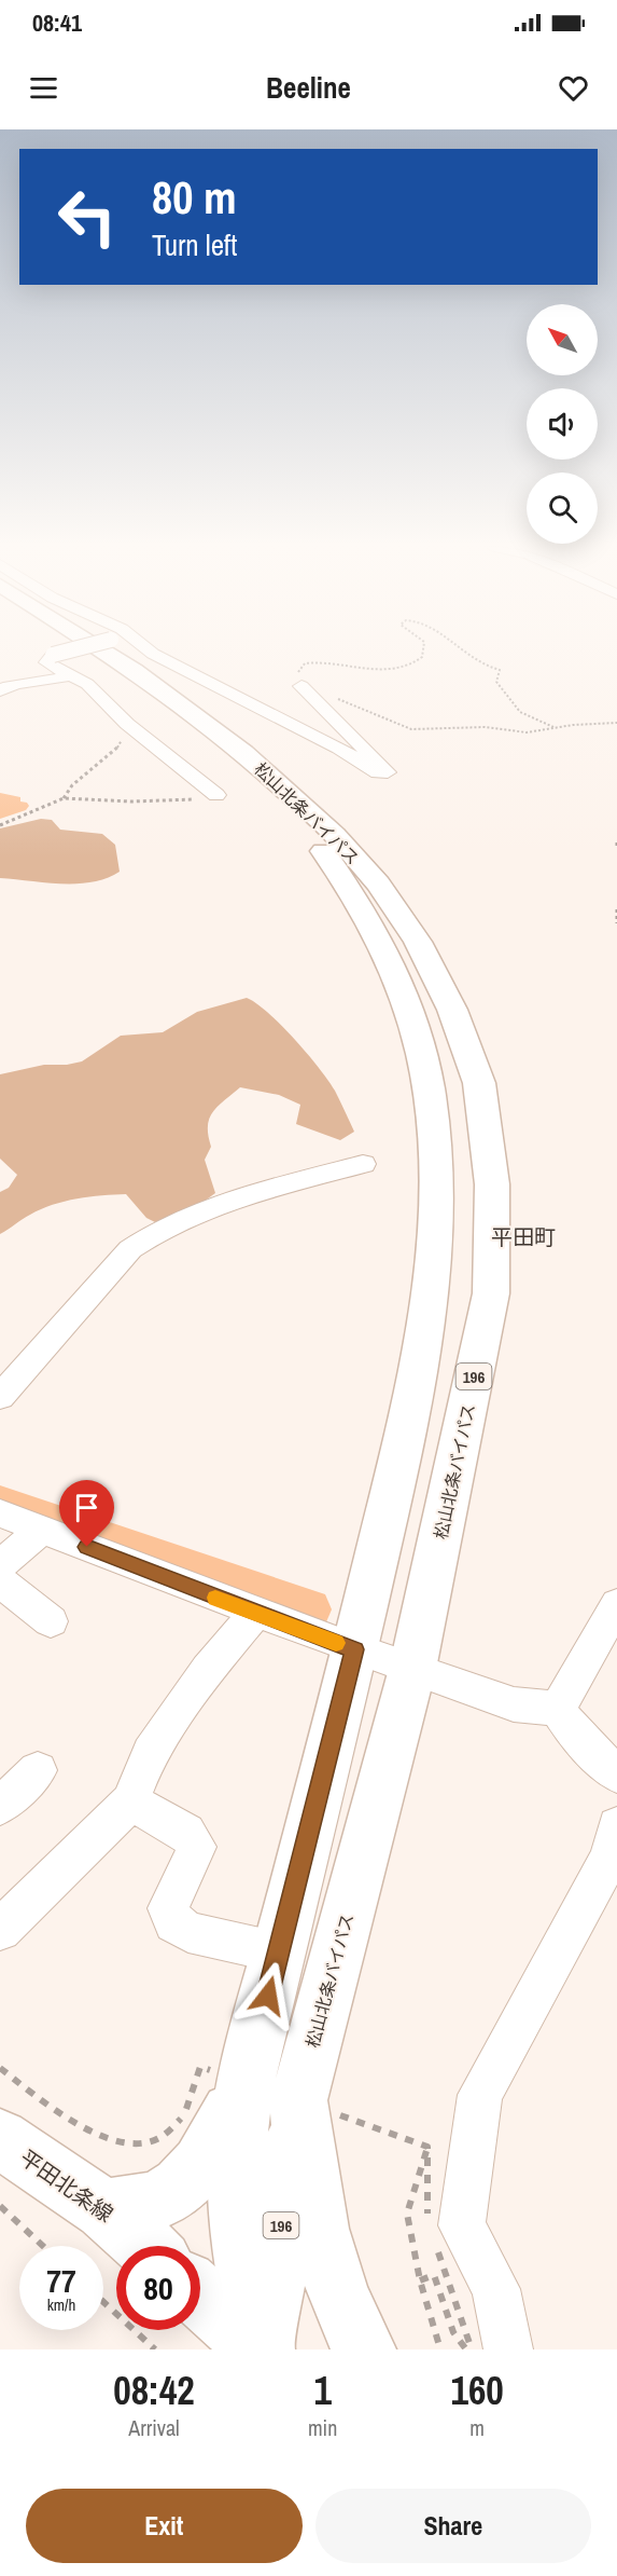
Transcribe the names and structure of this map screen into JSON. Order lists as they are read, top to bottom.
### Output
{
  "streets": {
    "main road": ["松山北条バイパス", "196", "平田北条線"]
  },
  "crossings": [
    ["松山北条バイパス", "196"]
  ],
  "districts": ["平田町"],
  "north": "top left",
  "page": {
    "status": "08:41",
    "header": "Beeline",
    "turn": ["80 m", "Turn left"],
    "speed": "77 km/h",
    "limit": "80",
    "eta": [
      "08:42",
      "Arrival",
      "1",
      "min",
      "160",
      "m"
    ],
    "buttons": ["Exit", "Share"]
  }
}
